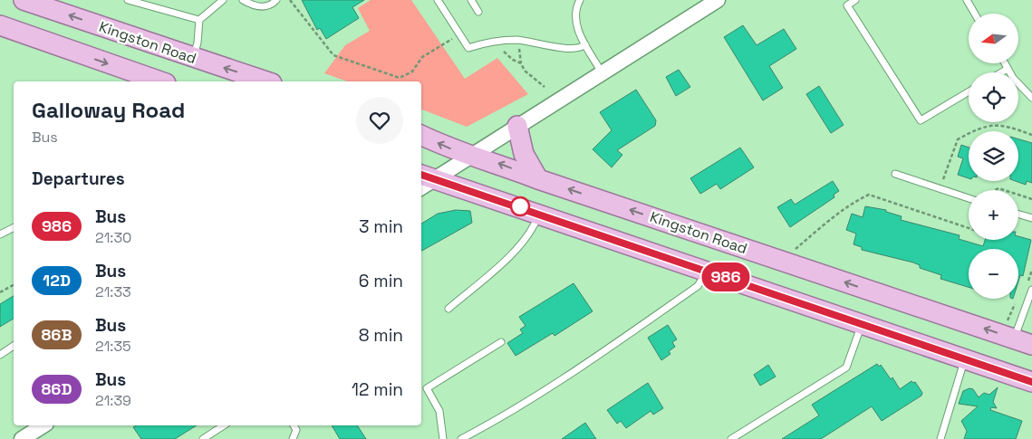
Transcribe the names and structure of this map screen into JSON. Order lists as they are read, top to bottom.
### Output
{
  "streets": {
    "main road": ["Kingston Road"]
  },
  "lines": ["bus line 986"],
  "north": "left",
  "page": {
    "on_map": "986",
    "map_buttons": ["+", "−"],
    "heading": [
      ["Galloway Road", "Bus"],
      "Departures"
    ],
    "list": [
      {
        "mark": "986",
        "name": "Bus",
        "note": "21:30",
        "value": "3 min"
      },
      {
        "mark": "12D",
        "name": "Bus",
        "note": "21:33",
        "value": "6 min"
      },
      {
        "mark": "86B",
        "name": "Bus",
        "note": "21:35",
        "value": "8 min"
      },
      {
        "mark": "86D",
        "name": "Bus",
        "note": "21:39",
        "value": "12 min"
      }
    ]
  }
}
